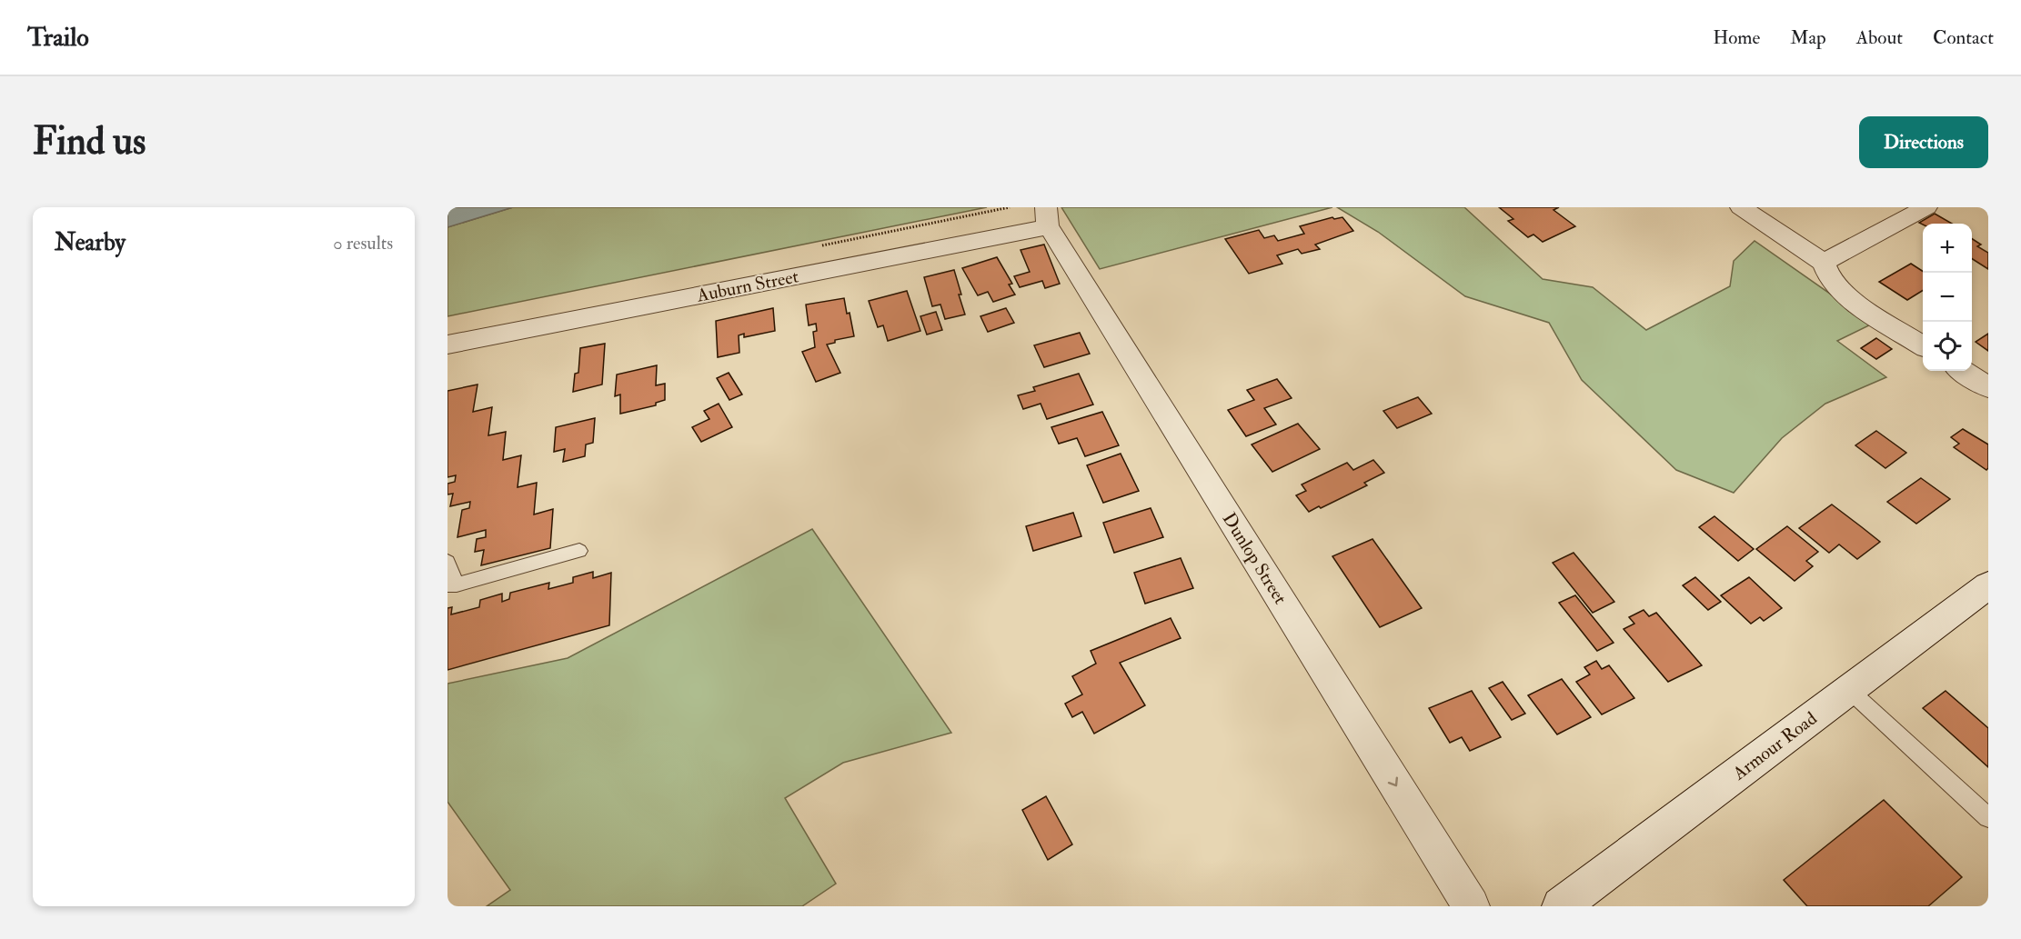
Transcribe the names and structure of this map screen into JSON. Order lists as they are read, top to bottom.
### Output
{
  "streets": {
    "street": ["Auburn Street", "Dunlop Street", "Armour Road"]
  },
  "crossings": [
    ["Auburn Street", "Dunlop Street"]
  ],
  "one_way": ["Dunlop Street"],
  "page": {
    "header": "Trailo",
    "nav": [
      "Home",
      "Map",
      "About",
      "Contact"
    ],
    "buttons": "Directions",
    "title": "Find us",
    "heading": ["Nearby", "0 results"],
    "map_buttons": ["+", "−"]
  }
}
